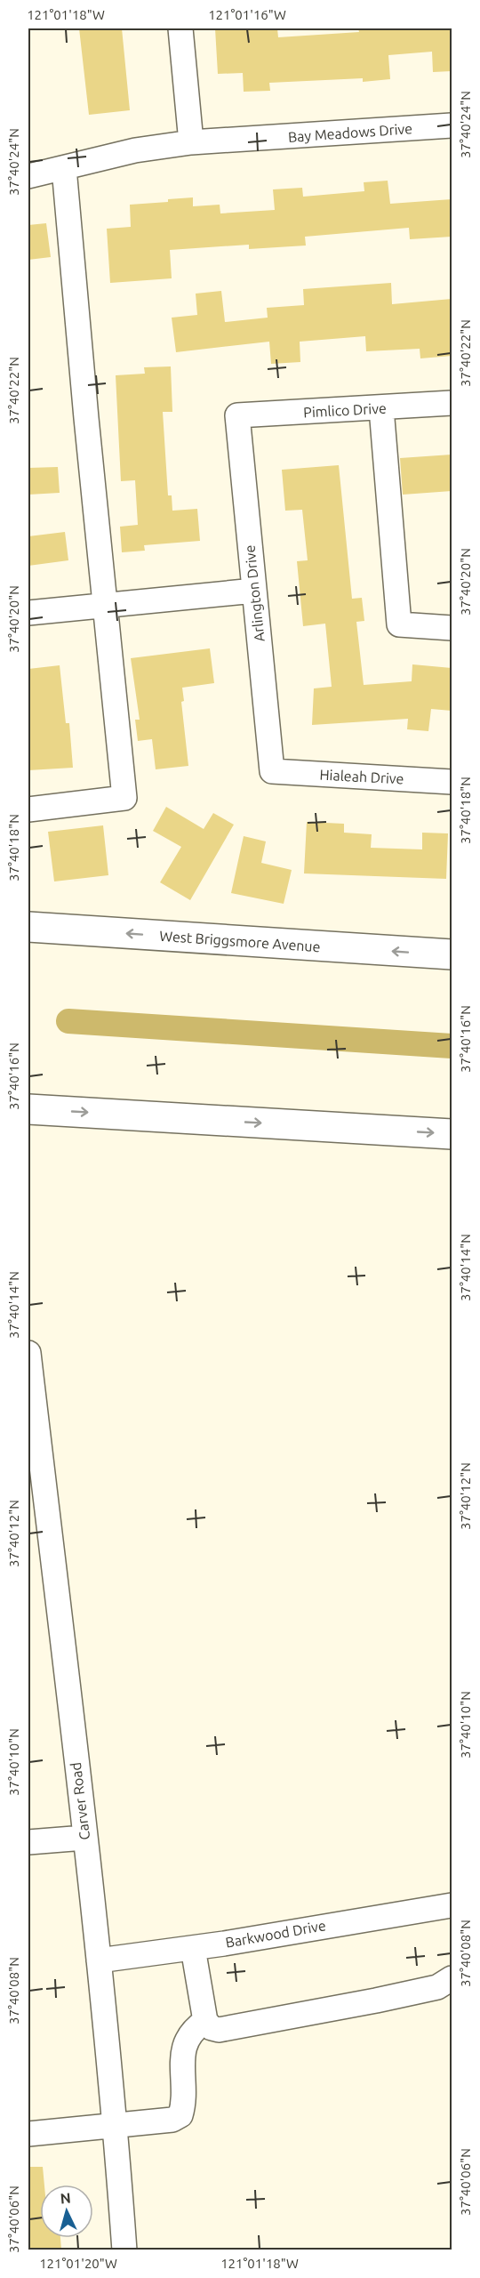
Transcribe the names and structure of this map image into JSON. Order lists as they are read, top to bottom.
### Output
{
  "streets": {
    "main road": ["West Briggsmore Avenue"],
    "street": [
      "Bay Meadows Drive",
      "Pimlico Drive",
      "Arlington Drive",
      "Hialeah Drive",
      "Carver Road",
      "Barkwood Drive"
    ]
  },
  "crossings": [
    ["Pimlico Drive", "Arlington Drive"],
    ["Arlington Drive", "Hialeah Drive"],
    ["Carver Road", "Barkwood Drive"]
  ],
  "north": "top",
  "coordinates": [
    "121°01'18\"W",
    "121°01'16\"W",
    "37°40'24\"N",
    "37°40'22\"N",
    "37°40'20\"N",
    "37°40'18\"N",
    "37°40'16\"N",
    "37°40'14\"N",
    "37°40'12\"N",
    "37°40'10\"N",
    "37°40'08\"N",
    "37°40'06\"N",
    "121°01'20\"W"
  ]
}
